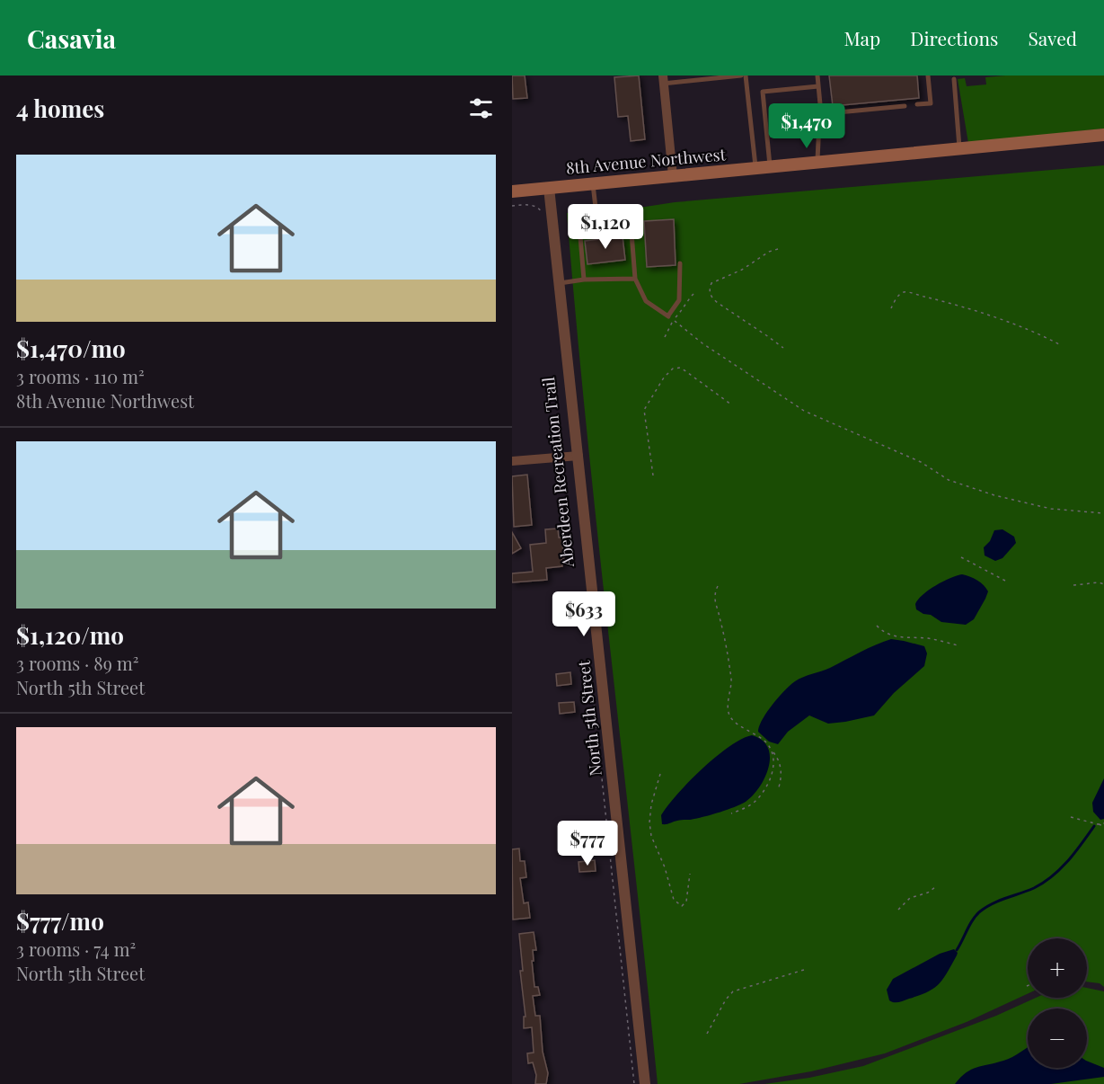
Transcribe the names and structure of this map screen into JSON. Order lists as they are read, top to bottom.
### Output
{
  "streets": {
    "main road": ["8th Avenue Northwest"],
    "street": ["North 5th Street"]
  },
  "crossings": [
    ["8th Avenue Northwest", "North 5th Street"]
  ],
  "page": {
    "header": "Casavia",
    "nav": ["Map", "Directions", "Saved"],
    "heading": "4 homes",
    "price": [
      "$1,470",
      "$1,120",
      "$633",
      "$777"
    ],
    "list": [
      {
        "name": "$1,470/mo",
        "note": "3 rooms · 110 m² · 8th Avenue Northwest"
      },
      {
        "name": "$1,120/mo",
        "note": "3 rooms · 89 m² · North 5th Street"
      },
      {
        "name": "$777/mo",
        "note": "3 rooms · 74 m² · North 5th Street"
      }
    ],
    "map_buttons": ["+", "−"]
  }
}
